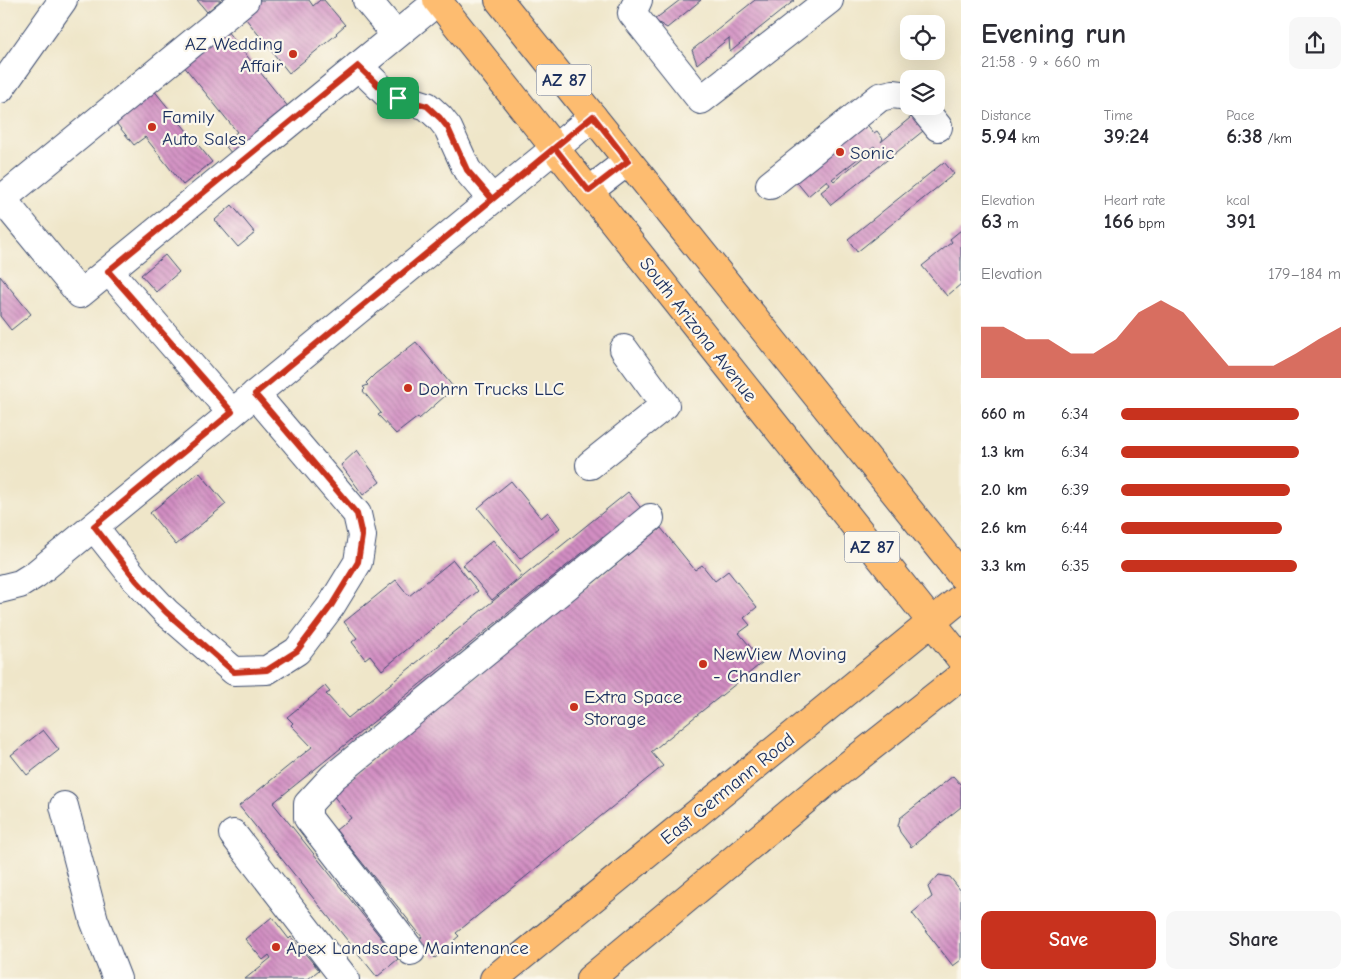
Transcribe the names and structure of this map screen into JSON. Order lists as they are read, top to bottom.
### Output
{
  "streets": {
    "main road": ["AZ 87", "South Arizona Avenue", "East Germann Road"]
  },
  "crossings": [
    ["South Arizona Avenue", "East Germann Road"]
  ],
  "places": [
    "AZ Wedding Affair",
    "Family Auto Sales",
    "Sonic",
    "Dohrn Trucks LLC",
    "NewView Moving - Chandler",
    "Extra Space Storage",
    "Apex Landscape Maintenance"
  ],
  "page": {
    "heading": ["Evening run", "21:58 · 9 × 660 m"],
    "stats": [
      ["Distance", "5.94 km"],
      ["Time", "39:24"],
      ["Pace", "6:38 /km"],
      ["Elevation", "63 m"],
      ["Heart rate", "166 bpm"],
      ["kcal", "391"]
    ],
    "chart": ["Elevation", "179–184 m"],
    "list": [
      {
        "name": "660 m",
        "note": "6:34"
      },
      {
        "name": "1.3 km",
        "note": "6:34"
      },
      {
        "name": "2.0 km",
        "note": "6:39"
      },
      {
        "name": "2.6 km",
        "note": "6:44"
      },
      {
        "name": "3.3 km",
        "note": "6:35"
      }
    ],
    "buttons": ["Save", "Share"]
  }
}
